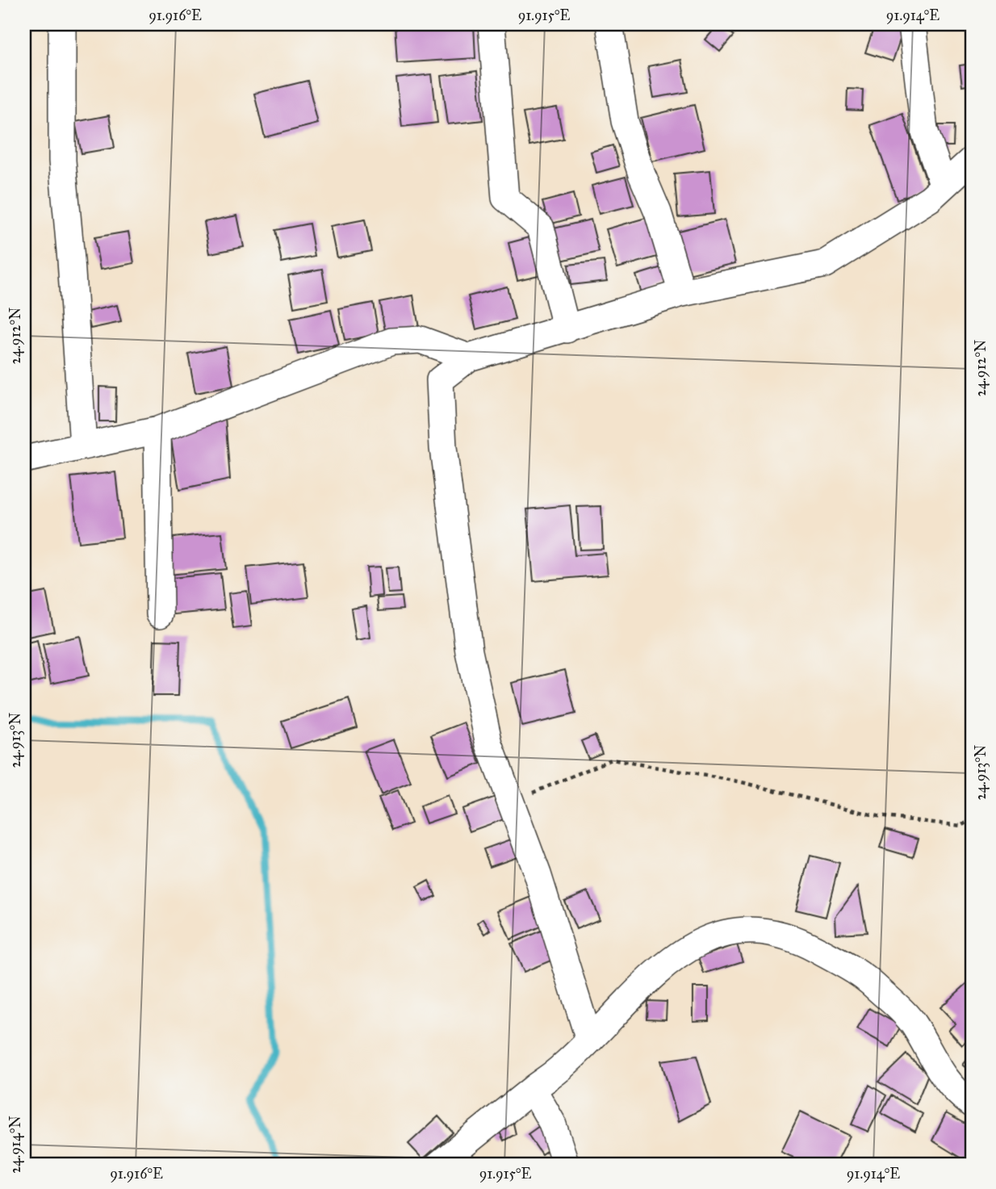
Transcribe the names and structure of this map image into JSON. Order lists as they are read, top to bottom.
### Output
{
  "coordinates": [
    "91.916°E",
    "91.915°E",
    "91.914°E",
    "24.912°N",
    "24.913°N",
    "24.914°N"
  ]
}
